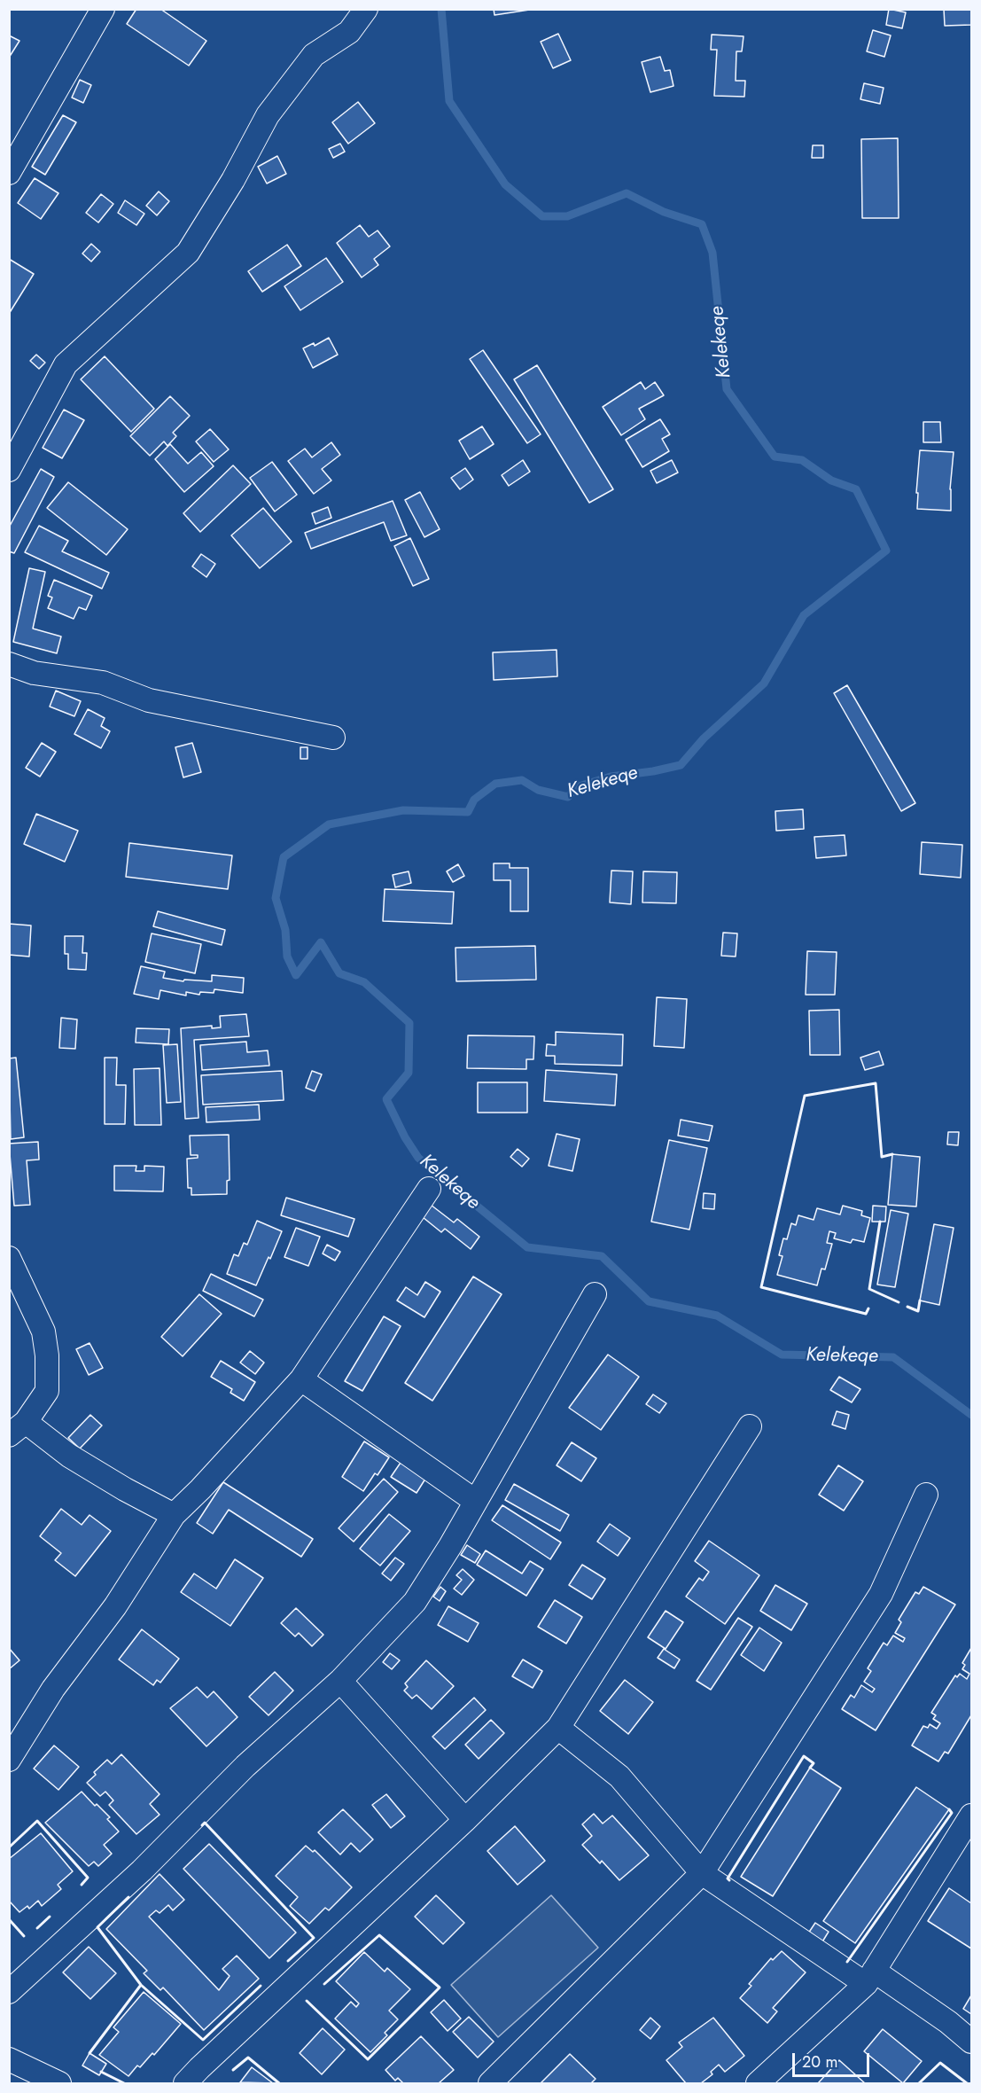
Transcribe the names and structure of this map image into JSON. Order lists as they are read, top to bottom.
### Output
{
  "water": ["Kelekeqe"],
  "scale_bar": "20 m"
}
